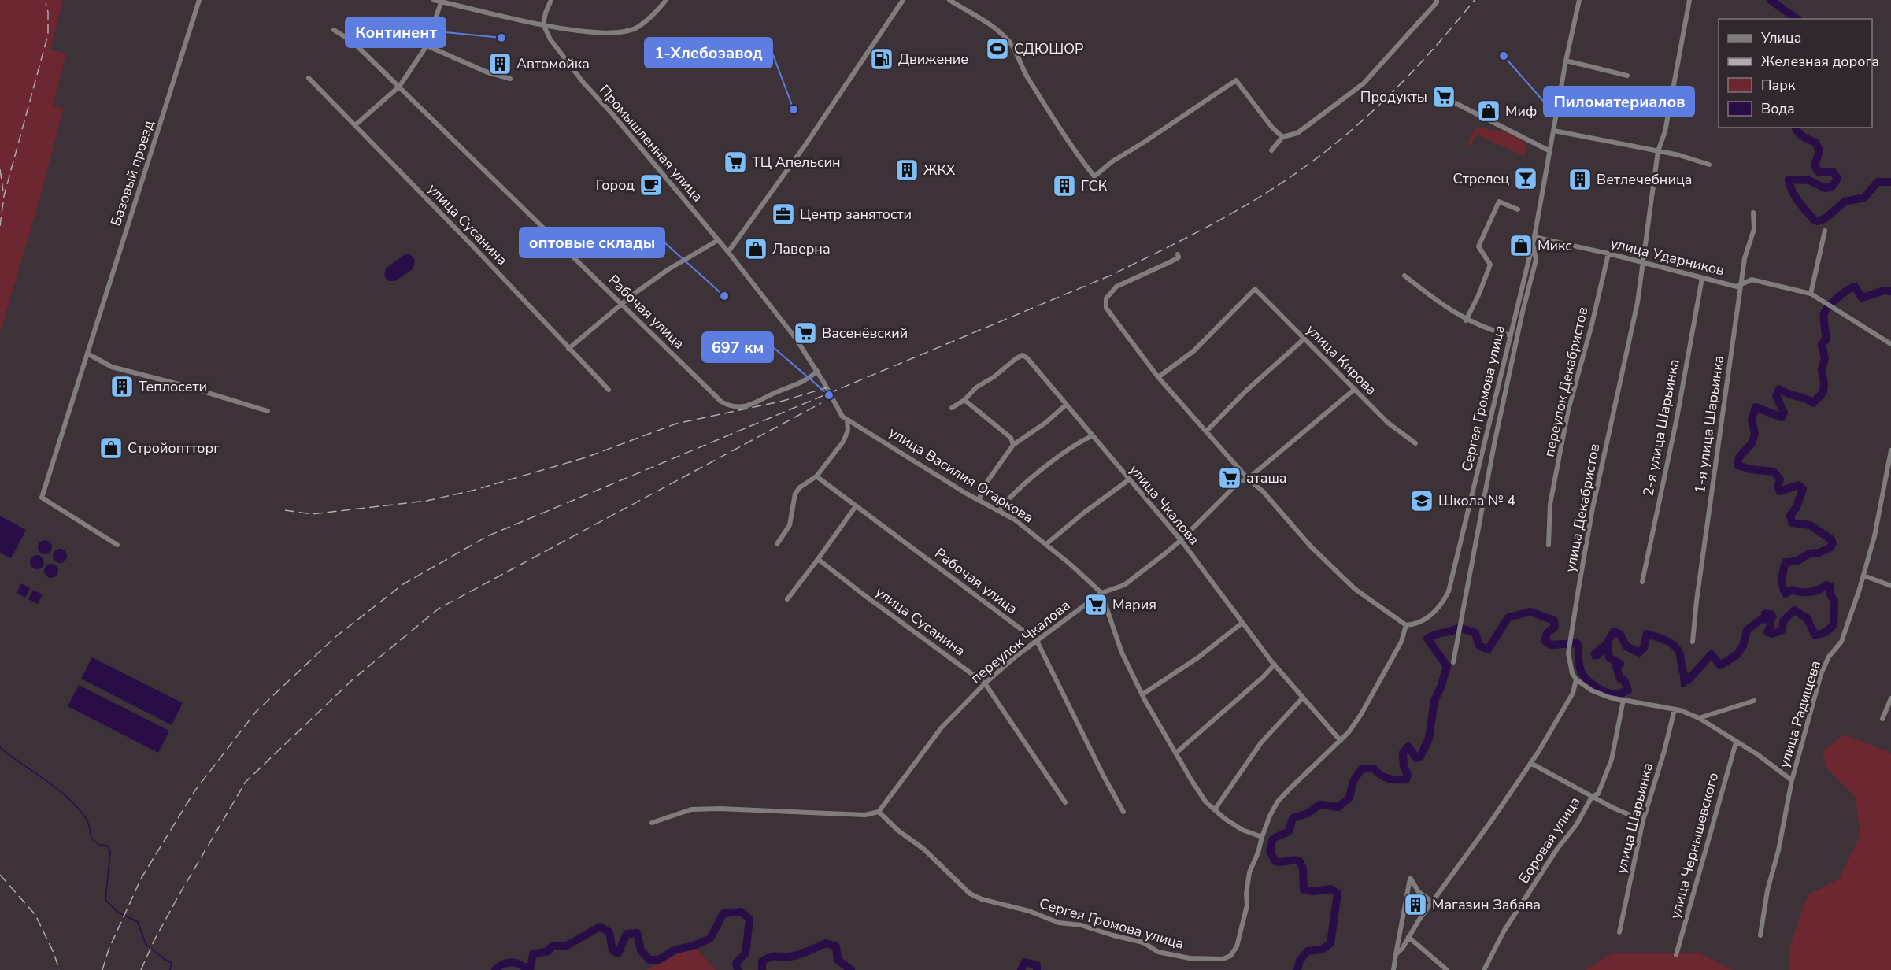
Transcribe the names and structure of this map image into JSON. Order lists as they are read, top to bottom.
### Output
{
  "streets": {
    "street": [
      "Промышленная улица",
      "Базовый проезд",
      "улица Сусанина",
      "улица Ударников",
      "Рабочая улица",
      "улица Кирова",
      "переулок Декабристов",
      "Сергея Громова улица",
      "1-я улица Шарьинка",
      "2-я улица Шарьинка",
      "улица Василия Огаркова",
      "улица Чкалова",
      "улица Декабристов",
      "переулок Чкалова",
      "улица Радищева",
      "улица Шарьинка",
      "Боровая улица",
      "улица Чернышевского"
    ]
  },
  "crossings": [
    ["Промышленная улица", "Рабочая улица"],
    ["Промышленная улица", "улица Василия Огаркова"],
    ["улица Сусанина", "переулок Чкалова"],
    ["улица Ударников", "переулок Декабристов"],
    ["улица Ударников", "Сергея Громова улица"],
    ["улица Ударников", "1-я улица Шарьинка"],
    ["улица Ударников", "2-я улица Шарьинка"],
    ["улица Ударников", "улица Декабристов"],
    ["Рабочая улица", "улица Василия Огаркова"],
    ["Рабочая улица", "переулок Чкалова"],
    ["улица Кирова", "переулок Чкалова"],
    ["Сергея Громова улица", "улица Василия Огаркова"],
    ["Сергея Громова улица", "улица Чкалова"],
    ["Сергея Громова улица", "переулок Чкалова"],
    ["улица Василия Огаркова", "переулок Чкалова"],
    ["улица Чкалова", "переулок Чкалова"],
    ["улица Шарьинка", "Боровая улица"]
  ],
  "places": {
    "other": [
      "Континент",
      "Пиломатериалов",
      "1-Хлебозавод",
      "оптовые склады",
      "697 км"
    ],
    "sports": ["СДЮШОР"],
    "fuel station": ["Движение"],
    "building": [
      "Автомойка",
      "ЖКХ",
      "Ветлечебница",
      "ГСК",
      "Теплосети",
      "Магазин Забава"
    ],
    "supermarket": [
      "Продукты",
      "ТЦ Апельсин",
      "Васенёвский",
      "аташа",
      "Мария"
    ],
    "shop": [
      "Миф",
      "Микс",
      "Лаверна",
      "Стройоптторг"
    ],
    "bar": ["Стрелец"],
    "cafe": ["Город"],
    "office": ["Центр занятости"],
    "school or university": ["Школа № 4"]
  },
  "legend": [
    "Улица",
    "Железная дорога",
    "Парк",
    "Вода"
  ]
}
